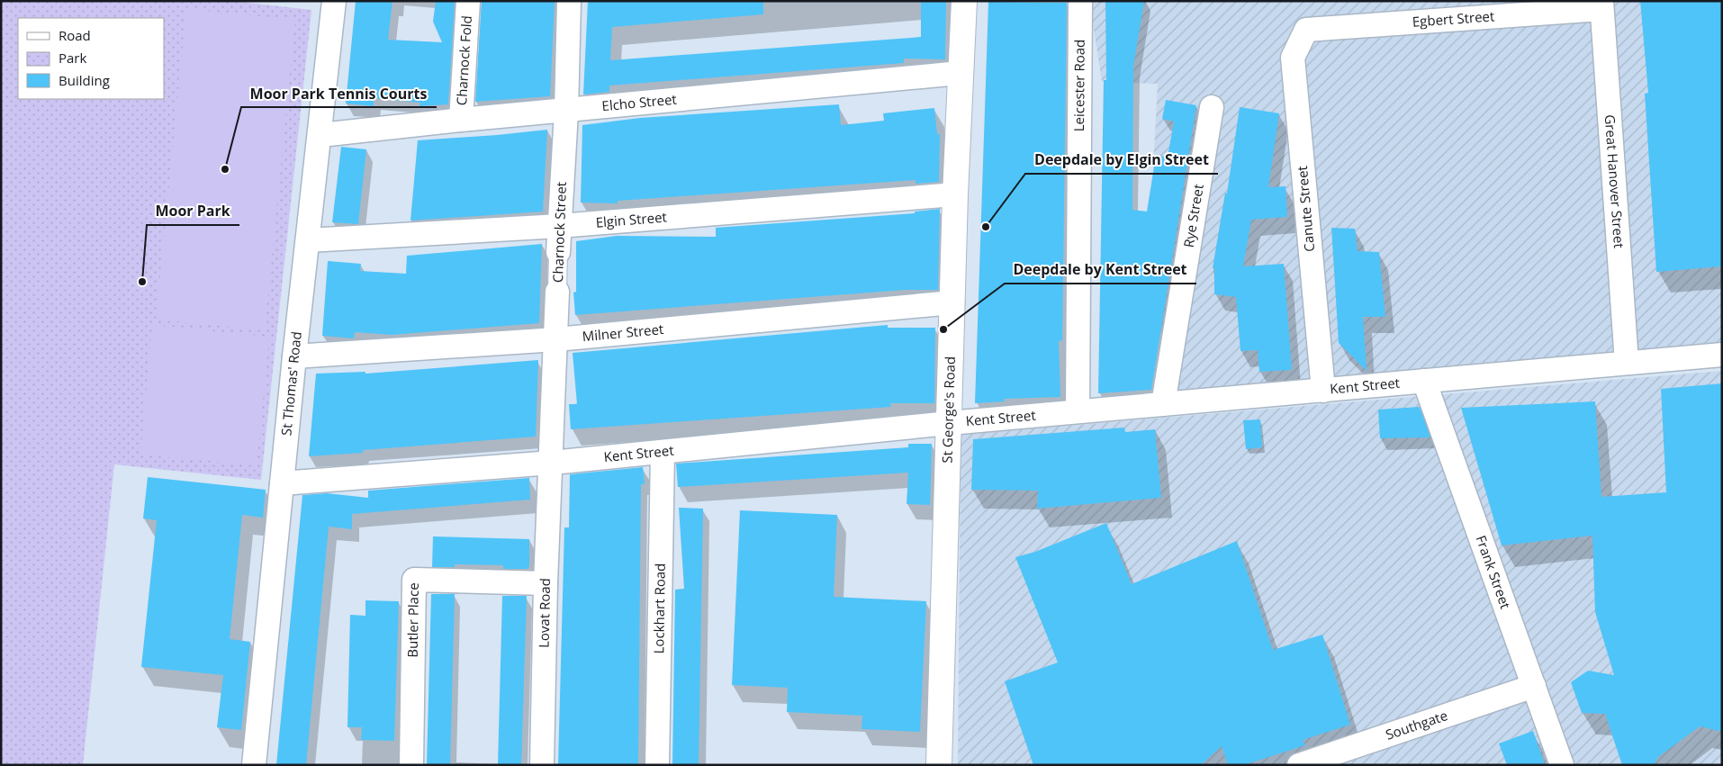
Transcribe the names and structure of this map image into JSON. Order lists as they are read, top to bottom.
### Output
{
  "streets": {
    "street": [
      "Egbert Street",
      "Charnock Fold",
      "Leicester Road",
      "Elcho Street",
      "Great Hanover Street",
      "Canute Street",
      "Rye Street",
      "Elgin Street",
      "Charnock Street",
      "Milner Street",
      "St Thomas' Road",
      "Kent Street",
      "St George's Road",
      "Frank Street",
      "Lockhart Road",
      "Lovat Road",
      "Butler Place",
      "Southgate"
    ]
  },
  "crossings": [
    ["Egbert Street", "Great Hanover Street"],
    ["Egbert Street", "Canute Street"],
    ["Charnock Fold", "Elcho Street"],
    ["Leicester Road", "Kent Street"],
    ["Elcho Street", "Charnock Street"],
    ["Elcho Street", "St Thomas' Road"],
    ["Elcho Street", "St George's Road"],
    ["Great Hanover Street", "Kent Street"],
    ["Canute Street", "Kent Street"],
    ["Rye Street", "Kent Street"],
    ["Elgin Street", "Charnock Street"],
    ["Elgin Street", "St Thomas' Road"],
    ["Elgin Street", "St George's Road"],
    ["Charnock Street", "Milner Street"],
    ["Charnock Street", "Kent Street"],
    ["Charnock Street", "Lovat Road"],
    ["Milner Street", "St Thomas' Road"],
    ["Milner Street", "St George's Road"],
    ["St Thomas' Road", "Kent Street"],
    ["Kent Street", "St George's Road"],
    ["Kent Street", "Frank Street"],
    ["Kent Street", "Lockhart Road"],
    ["Kent Street", "Lovat Road"],
    ["Frank Street", "Southgate"],
    ["Lovat Road", "Butler Place"]
  ],
  "places": [
    "Moor Park Tennis Courts",
    "Deepdale by Elgin Street",
    "Moor Park",
    "Deepdale by Kent Street"
  ],
  "legend": ["Road", "Park", "Building"]
}
